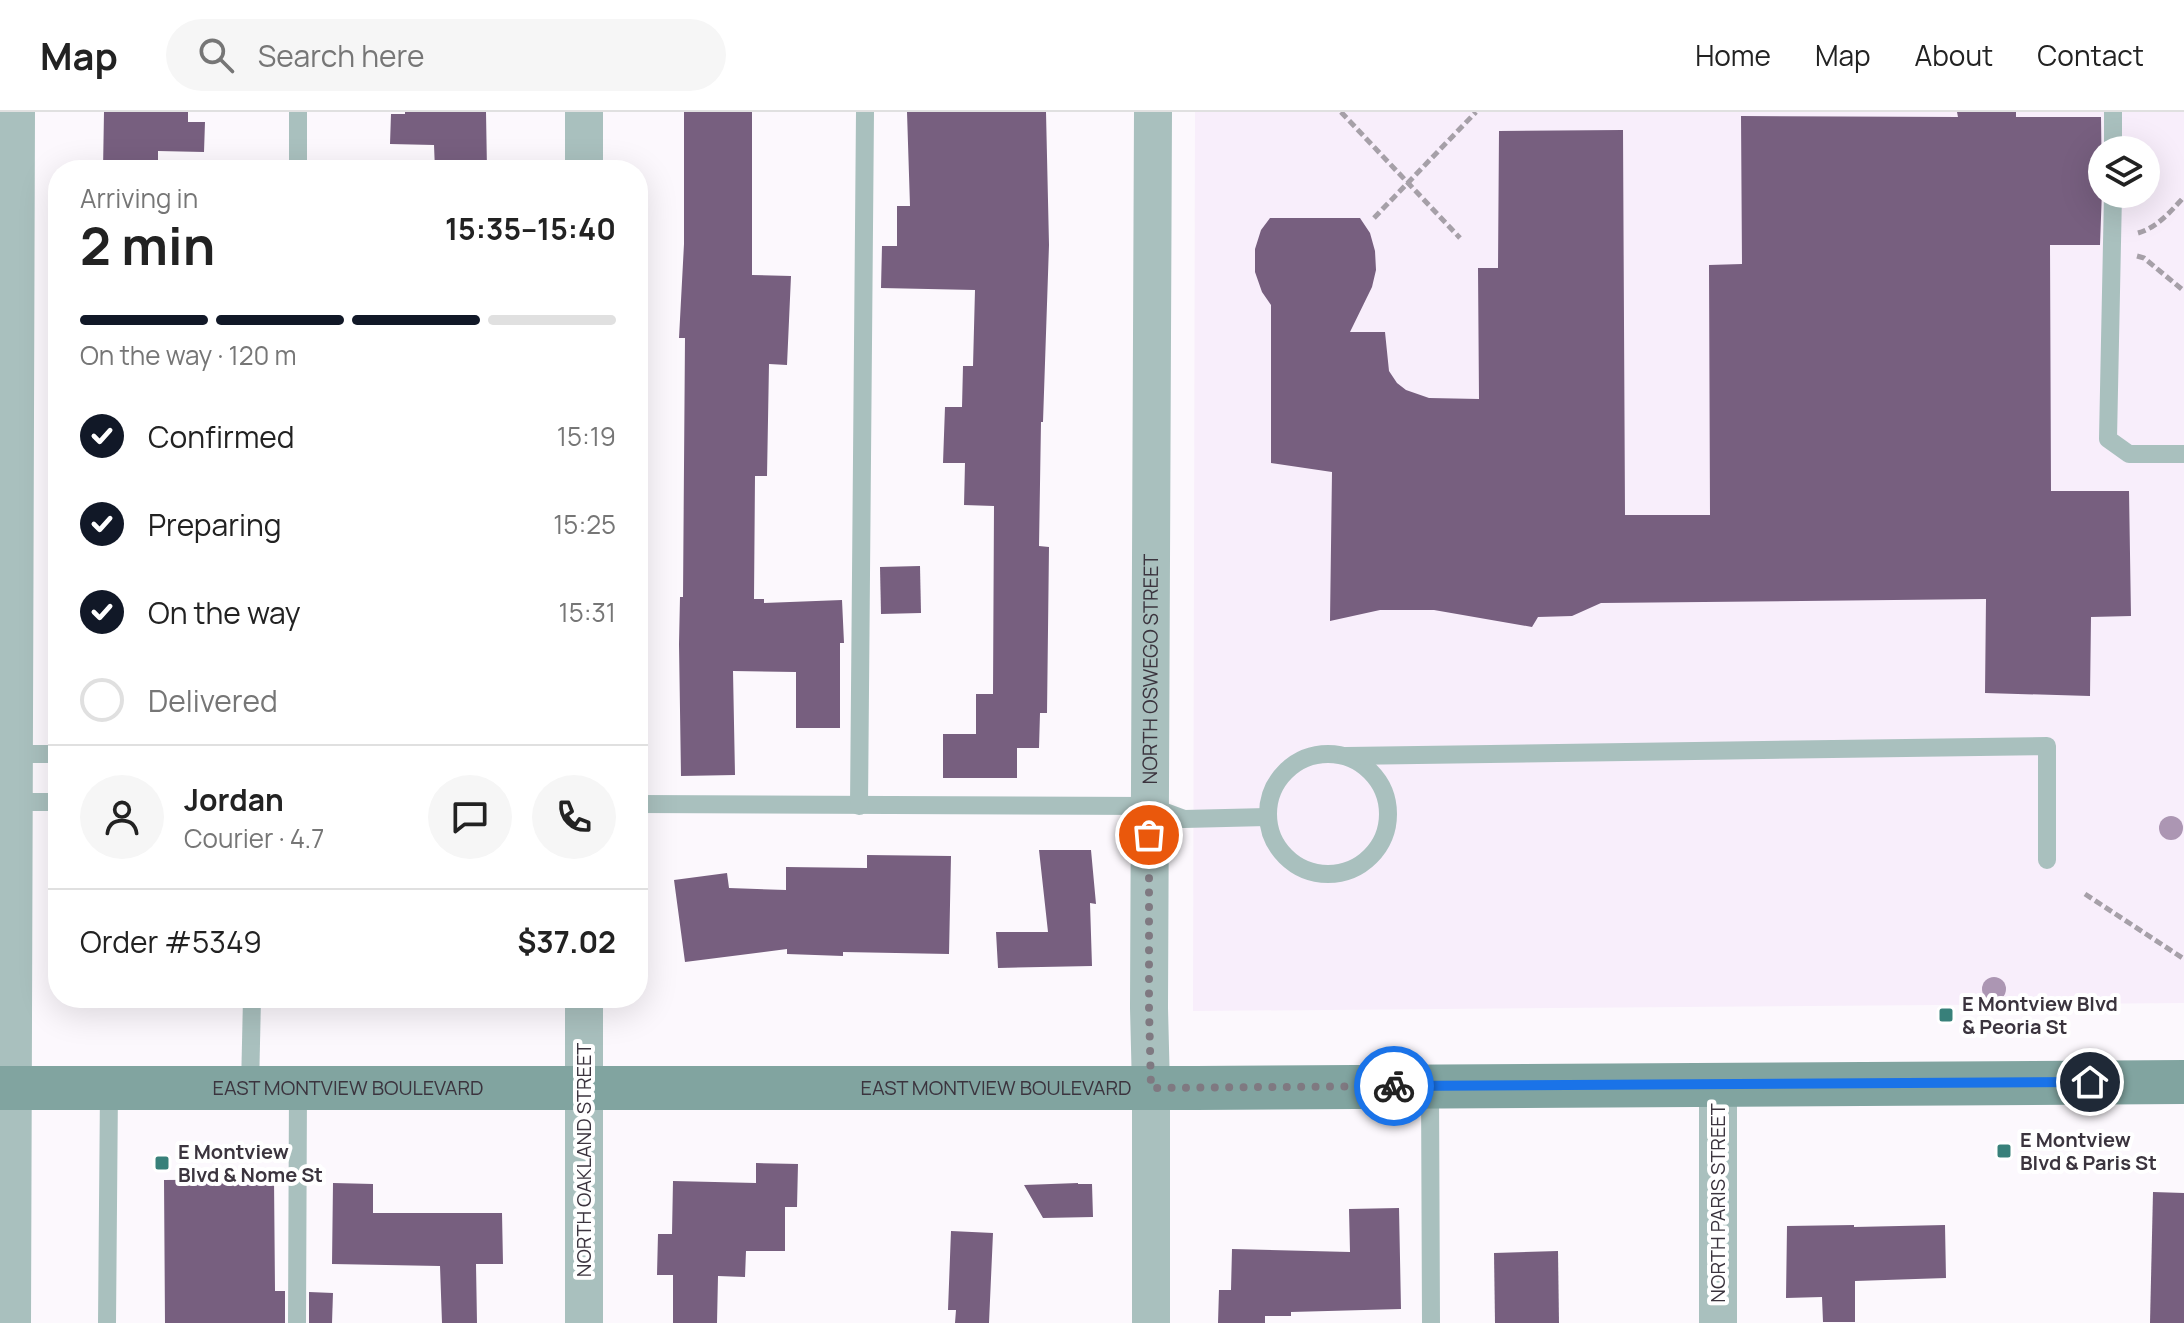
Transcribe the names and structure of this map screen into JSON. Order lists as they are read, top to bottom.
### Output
{
  "streets": {
    "main road": ["EAST MONTVIEW BOULEVARD"],
    "street": ["NORTH OSWEGO STREET", "NORTH OAKLAND STREET", "NORTH PARIS STREET"]
  },
  "crossings": [
    ["NORTH OSWEGO STREET", "EAST MONTVIEW BOULEVARD"],
    ["EAST MONTVIEW BOULEVARD", "NORTH OAKLAND STREET"],
    ["EAST MONTVIEW BOULEVARD", "NORTH PARIS STREET"]
  ],
  "places": {
    "transit": ["E Montview Blvd & Peoria St", "E Montview Blvd & Paris St", "E Montview Blvd & Nome St"]
  },
  "page": {
    "header": "Map",
    "search": "Search here",
    "nav": [
      "Home",
      "Map",
      "About",
      "Contact"
    ],
    "heading": ["2 min", "Arriving in", "15:35–15:40"],
    "panel": [
      "Jordan",
      "Courier · 4.7",
      "Order #5349",
      "$37.02"
    ],
    "bar": "On the way · 120 m",
    "list": [
      ["Confirmed", "15:19"],
      ["Preparing", "15:25"],
      ["On the way", "15:31"],
      "Delivered"
    ]
  }
}
